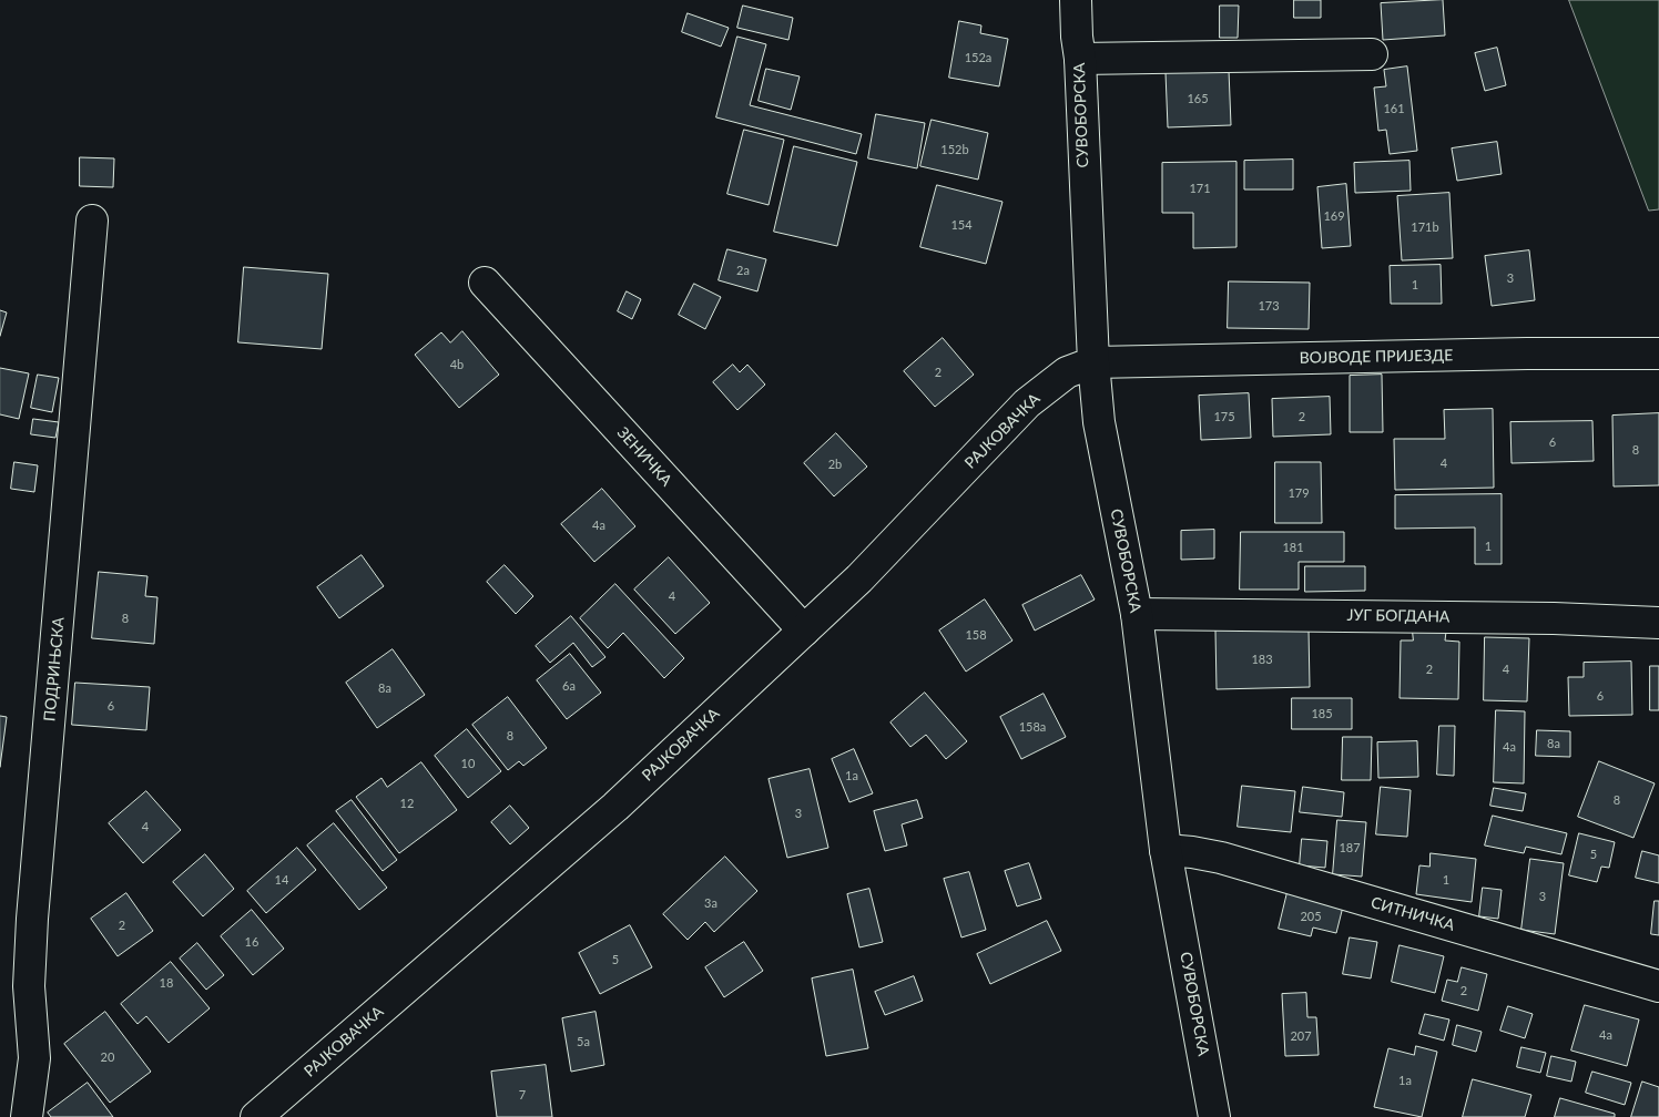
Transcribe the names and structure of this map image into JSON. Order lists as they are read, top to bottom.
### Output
{
  "streets": {
    "street": [
      "СУВОБОРСКА",
      "ВОЈВОДЕ ПРИЈЕЗДЕ",
      "РАЈКОВАЧКА",
      "ЗЕНИЧКА",
      "ЈУГ БОГДАНА",
      "ПОДРИЊСКА",
      "СИТНИЧКА"
    ]
  },
  "crossings": [
    ["СУВОБОРСКА", "ВОЈВОДЕ ПРИЈЕЗДЕ"],
    ["СУВОБОРСКА", "РАЈКОВАЧКА"],
    ["СУВОБОРСКА", "ЈУГ БОГДАНА"],
    ["СУВОБОРСКА", "СИТНИЧКА"],
    ["ВОЈВОДЕ ПРИЈЕЗДЕ", "РАЈКОВАЧКА"],
    ["РАЈКОВАЧКА", "ЗЕНИЧКА"]
  ],
  "house_numbers": [
    "152a",
    "165",
    "161",
    "152b",
    "171",
    "169",
    "154",
    "171b",
    "2a",
    "3",
    "1",
    "173",
    "4b",
    "2",
    "175",
    "2",
    "6",
    "8",
    "4",
    "2b",
    "179",
    "4a",
    "1",
    "181",
    "4",
    "8",
    "158",
    "183",
    "2",
    "4",
    "6a",
    "8a",
    "6",
    "6",
    "185",
    "158a",
    "8",
    "8a",
    "4a",
    "10",
    "1a",
    "8",
    "12",
    "3",
    "4",
    "187",
    "5",
    "14",
    "1",
    "3",
    "3a",
    "205",
    "2",
    "16",
    "5",
    "18",
    "2",
    "4a",
    "207",
    "5a",
    "20",
    "1a",
    "7"
  ]
}
